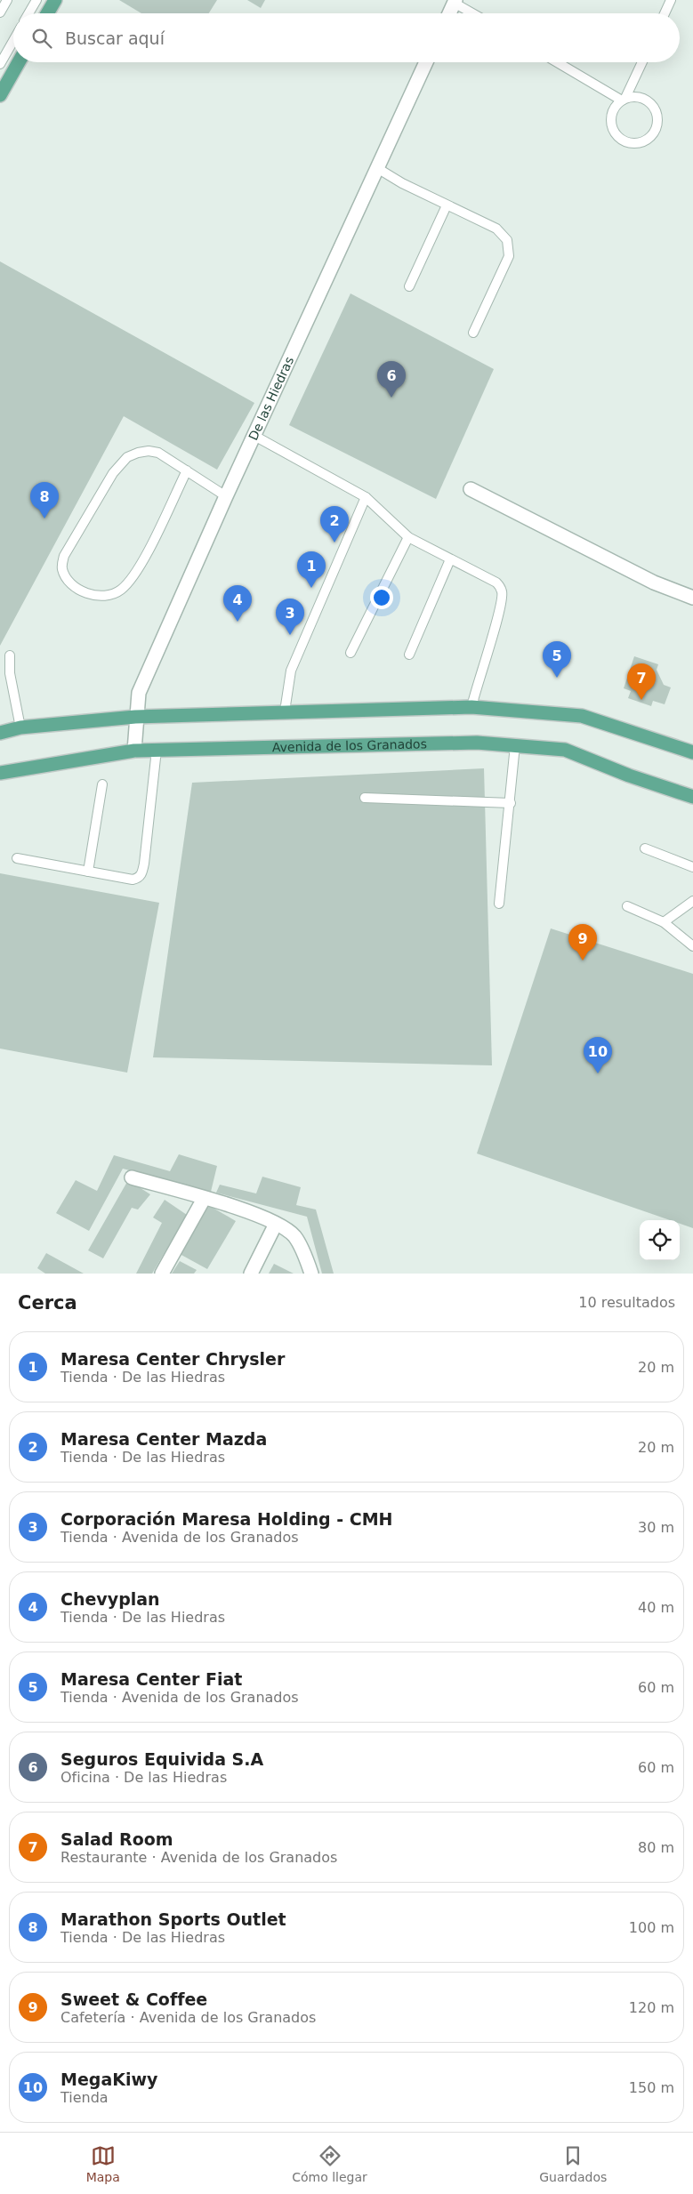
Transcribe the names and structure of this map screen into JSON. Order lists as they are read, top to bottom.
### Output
{
  "streets": {
    "main road": ["Avenida de los Granados"],
    "street": ["De las Hiedras"]
  },
  "crossings": [
    ["De las Hiedras", "Avenida de los Granados"]
  ],
  "page": {
    "search": "Buscar aquí",
    "pins": [
      "6",
      "8",
      "2",
      "1",
      "4",
      "3",
      "5",
      "7",
      "9",
      "10"
    ],
    "heading": ["Cerca", "10 resultados"],
    "list": [
      {
        "mark": "1",
        "name": "Maresa Center Chrysler",
        "note": "Tienda · De las Hiedras",
        "value": "20 m"
      },
      {
        "mark": "2",
        "name": "Maresa Center Mazda",
        "note": "Tienda · De las Hiedras",
        "value": "20 m"
      },
      {
        "mark": "3",
        "name": "Corporación Maresa Holding - CMH",
        "note": "Tienda · Avenida de los Granados",
        "value": "30 m"
      },
      {
        "mark": "4",
        "name": "Chevyplan",
        "note": "Tienda · De las Hiedras",
        "value": "40 m"
      },
      {
        "mark": "5",
        "name": "Maresa Center Fiat",
        "note": "Tienda · Avenida de los Granados",
        "value": "60 m"
      },
      {
        "mark": "6",
        "name": "Seguros Equivida S.A",
        "note": "Oficina · De las Hiedras",
        "value": "60 m"
      },
      {
        "mark": "7",
        "name": "Salad Room",
        "note": "Restaurante · Avenida de los Granados",
        "value": "80 m"
      },
      {
        "mark": "8",
        "name": "Marathon Sports Outlet",
        "note": "Tienda · De las Hiedras",
        "value": "100 m"
      },
      {
        "mark": "9",
        "name": "Sweet & Coffee",
        "note": "Cafetería · Avenida de los Granados",
        "value": "120 m"
      },
      {
        "mark": "10",
        "name": "MegaKiwy",
        "note": "Tienda",
        "value": "150 m"
      }
    ],
    "nav": ["Mapa", "Cómo llegar", "Guardados"]
  }
}
